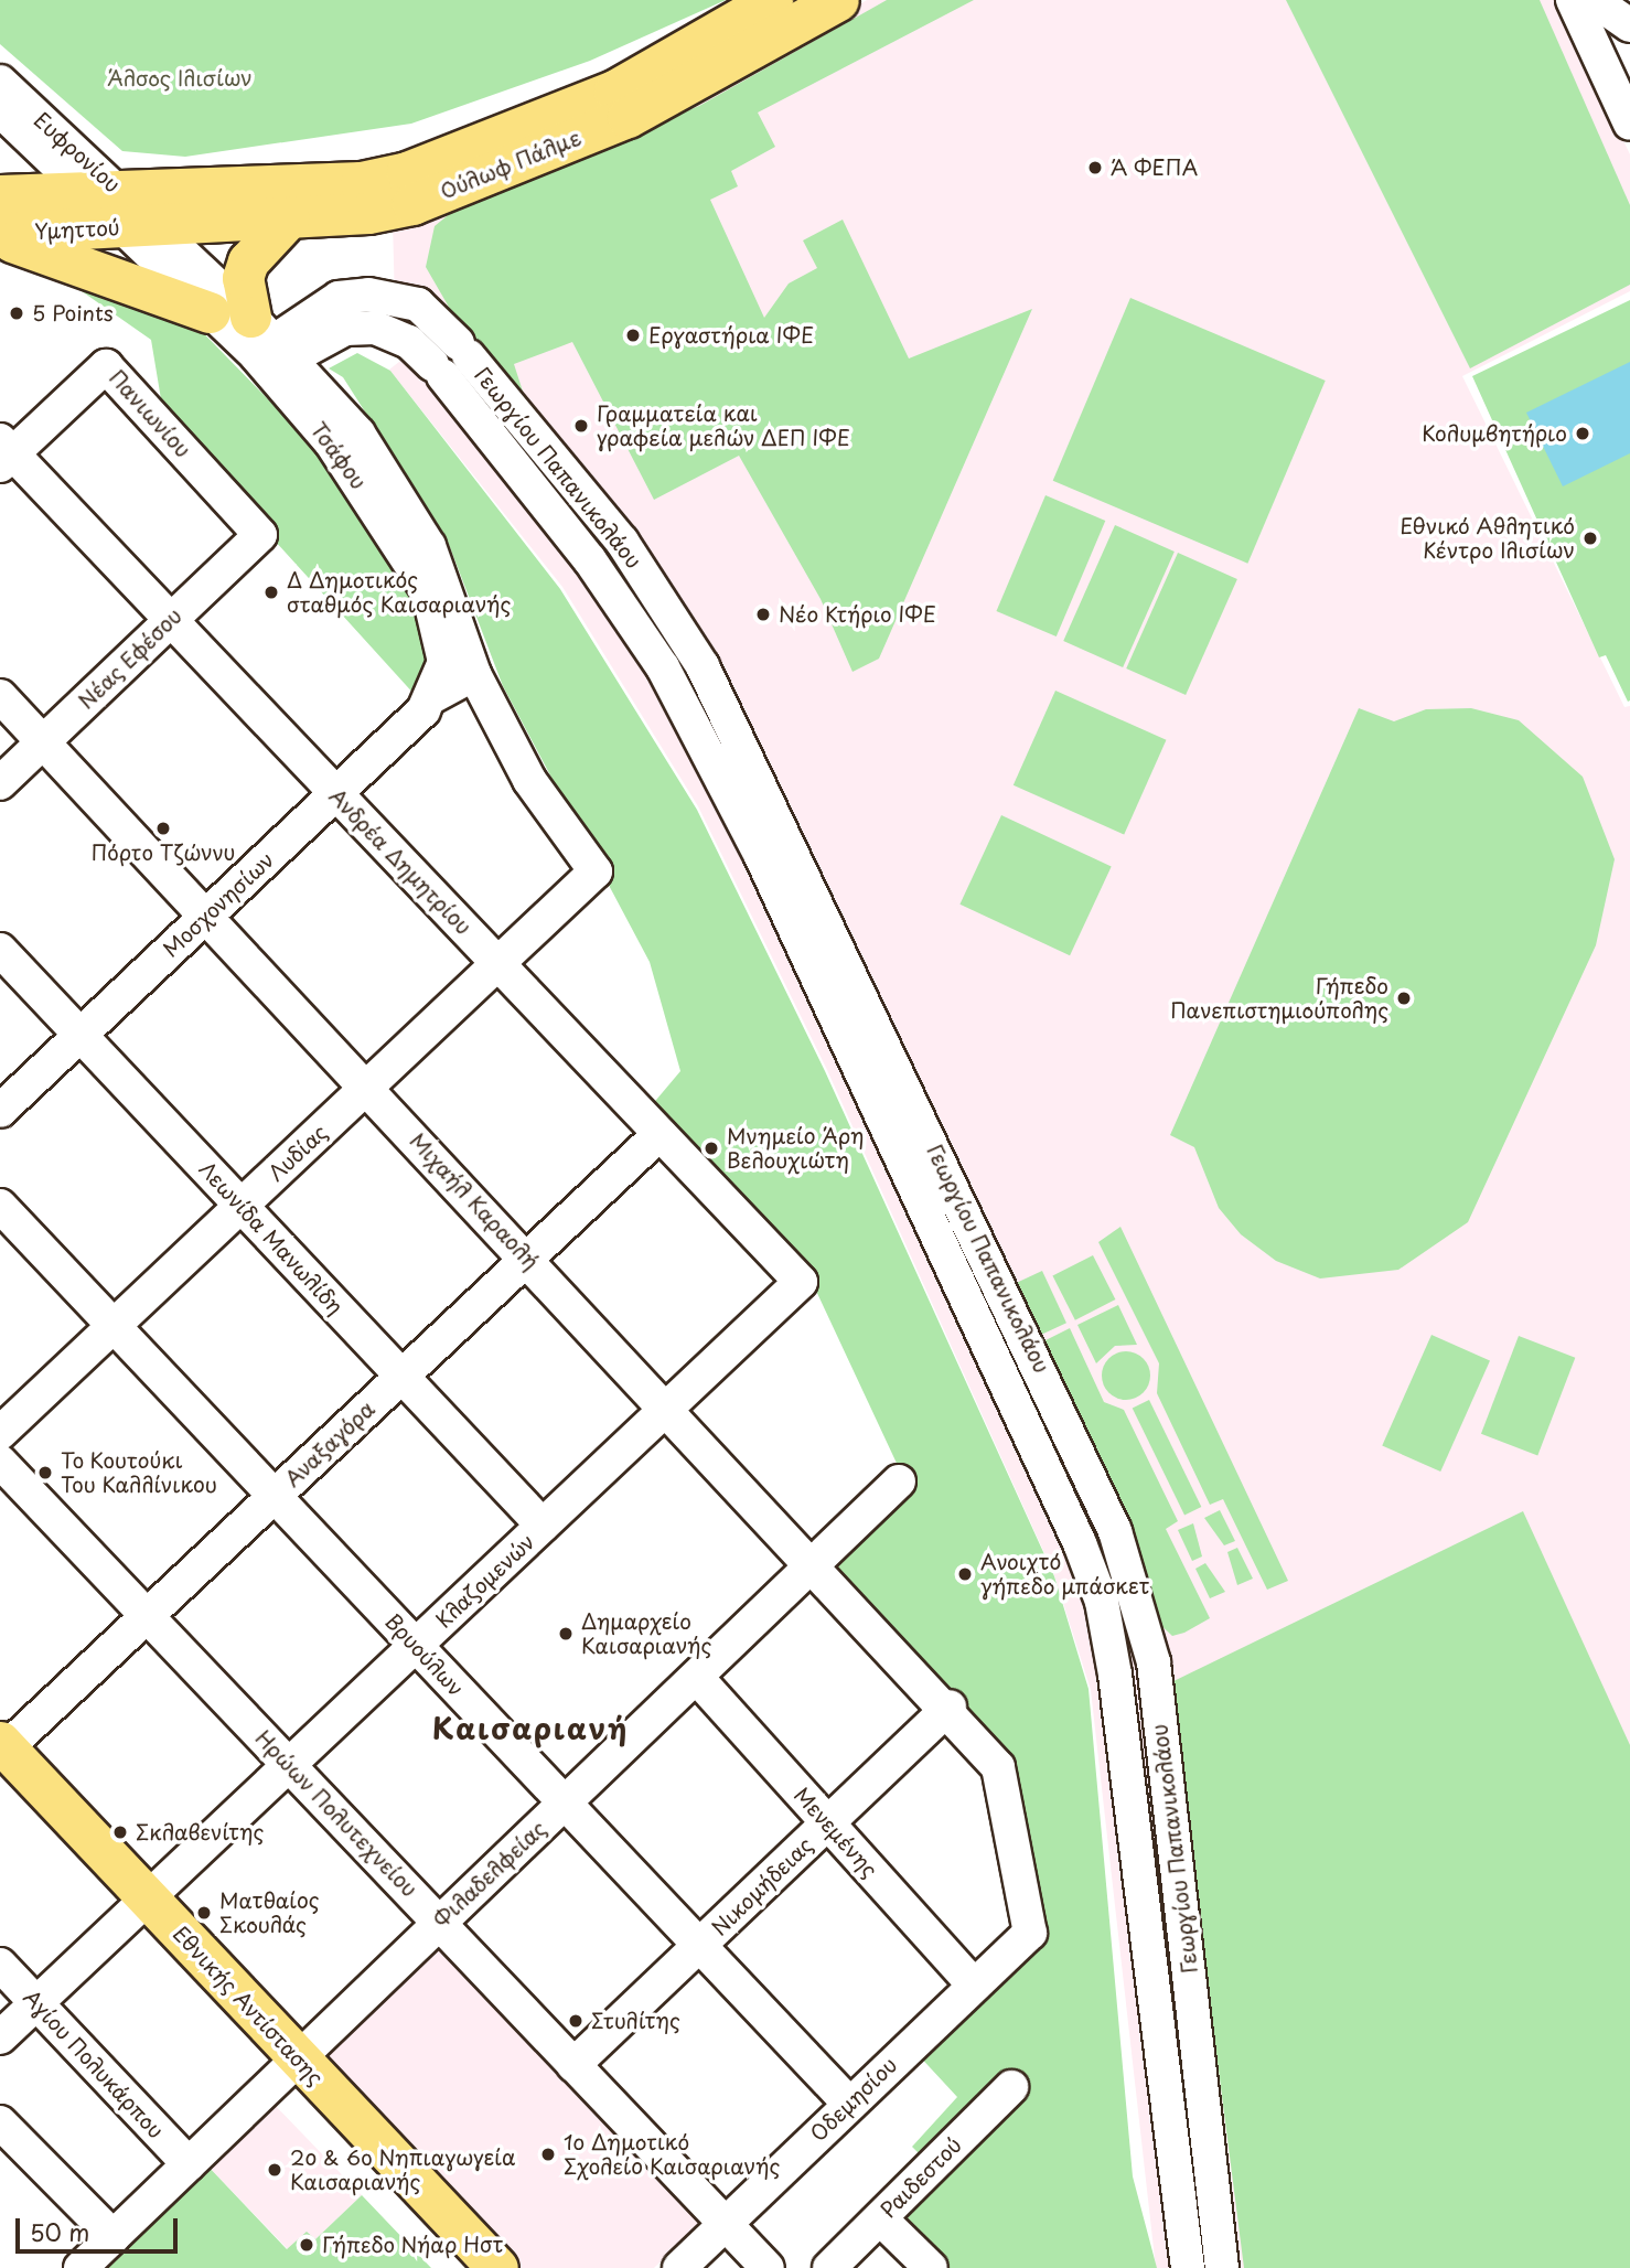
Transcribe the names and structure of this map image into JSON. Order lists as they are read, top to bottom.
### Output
{
  "streets": {
    "main road": ["Ούλωφ Πάλμε", "Υμηττού", "Εθνικής Αντίστασης"],
    "street": [
      "Ευφρονίου",
      "Πανιωνίου",
      "Τσάφου",
      "Γεωργίου Παπανικολάου",
      "Νέας Εφέσου",
      "Ανδρέα Δημητρίου",
      "Μοσχονησίων",
      "Λυδίας",
      "Μιχαήλ Καραολή",
      "Λεωνίδα Μανωλίδη",
      "Αναξαγόρα",
      "Κλαζομενών",
      "Βρυούλων",
      "Ηρώων Πολυτεχνείου",
      "Μενεμένης",
      "Φιλαδελφείας",
      "Νικομήδειας",
      "Αγίου Πολυκάρπου",
      "Οδεμησίου",
      "Ραιδεστού"
    ]
  },
  "crossings": [
    ["Ευφρονίου", "Ούλωφ Πάλμε"],
    ["Ευφρονίου", "Υμηττού"],
    ["Ευφρονίου", "Τσάφου"],
    ["Ούλωφ Πάλμε", "Υμηττού"],
    ["Ούλωφ Πάλμε", "Τσάφου"],
    ["Υμηττού", "Τσάφου"],
    ["Πανιωνίου", "Νέας Εφέσου"],
    ["Πανιωνίου", "Ανδρέα Δημητρίου"],
    ["Τσάφου", "Γεωργίου Παπανικολάου"],
    ["Τσάφου", "Μοσχονησίων"],
    ["Τσάφου", "Λυδίας"],
    ["Νέας Εφέσου", "Ανδρέα Δημητρίου"],
    ["Νέας Εφέσου", "Μιχαήλ Καραολή"],
    ["Ανδρέα Δημητρίου", "Μοσχονησίων"],
    ["Ανδρέα Δημητρίου", "Λυδίας"],
    ["Ανδρέα Δημητρίου", "Αναξαγόρα"],
    ["Ανδρέα Δημητρίου", "Κλαζομενών"],
    ["Μοσχονησίων", "Μιχαήλ Καραολή"],
    ["Μοσχονησίων", "Λεωνίδα Μανωλίδη"],
    ["Λυδίας", "Μιχαήλ Καραολή"],
    ["Λυδίας", "Λεωνίδα Μανωλίδη"],
    ["Λυδίας", "Βρυούλων"],
    ["Μιχαήλ Καραολή", "Αναξαγόρα"],
    ["Μιχαήλ Καραολή", "Κλαζομενών"],
    ["Μιχαήλ Καραολή", "Φιλαδελφείας"],
    ["Μιχαήλ Καραολή", "Νικομήδειας"],
    ["Μιχαήλ Καραολή", "Οδεμησίου"],
    ["Λεωνίδα Μανωλίδη", "Αναξαγόρα"],
    ["Λεωνίδα Μανωλίδη", "Κλαζομενών"],
    ["Αναξαγόρα", "Βρυούλων"],
    ["Αναξαγόρα", "Ηρώων Πολυτεχνείου"],
    ["Αναξαγόρα", "Εθνικής Αντίστασης"],
    ["Κλαζομενών", "Βρυούλων"],
    ["Κλαζομενών", "Ηρώων Πολυτεχνείου"],
    ["Κλαζομενών", "Εθνικής Αντίστασης"],
    ["Κλαζομενών", "Αγίου Πολυκάρπου"],
    ["Βρυούλων", "Φιλαδελφείας"],
    ["Βρυούλων", "Νικομήδειας"],
    ["Βρυούλων", "Οδεμησίου"],
    ["Ηρώων Πολυτεχνείου", "Φιλαδελφείας"],
    ["Ηρώων Πολυτεχνείου", "Νικομήδειας"],
    ["Ηρώων Πολυτεχνείου", "Οδεμησίου"],
    ["Μενεμένης", "Φιλαδελφείας"],
    ["Μενεμένης", "Νικομήδειας"],
    ["Μενεμένης", "Οδεμησίου"],
    ["Φιλαδελφείας", "Εθνικής Αντίστασης"],
    ["Φιλαδελφείας", "Αγίου Πολυκάρπου"]
  ],
  "districts": ["Καισαριανή"],
  "parks": ["Άλσος Ιλισίων"],
  "places": [
    "Α΄ ΦΕΠΑ",
    "5 Points",
    "Εργαστήρια ΙΦΕ",
    "Γραμματεία και γραφεία μελών ΔΕΠ ΙΦΕ",
    "Κολυμβητήριο",
    "Εθνικό Αθλητικό Κέντρο Ιλισίων",
    "Δ Δημοτικός σταθμός Καισαριανής",
    "Νέο Κτήριο ΙΦΕ",
    "Πόρτο Τζώννυ",
    "Γήπεδο Πανεπιστημιούπολης",
    "Μνημείο Άρη Βελουχιώτη",
    "Το Κουτούκι Του Καλλίνικου",
    "Ανοιχτό γήπεδο μπάσκετ",
    "Δημαρχείο Καισαριανής",
    "Σκλαβενίτης",
    "Ματθαίος Σκουλάς",
    "Στυλίτης",
    "1ο Δημοτικό Σχολείο Καισαριανής",
    "2ο & 6ο Νηπιαγωγεία Καισαριανής",
    "Γήπεδο Νήαρ Ηστ"
  ],
  "scale_bar": "50 m"
}
